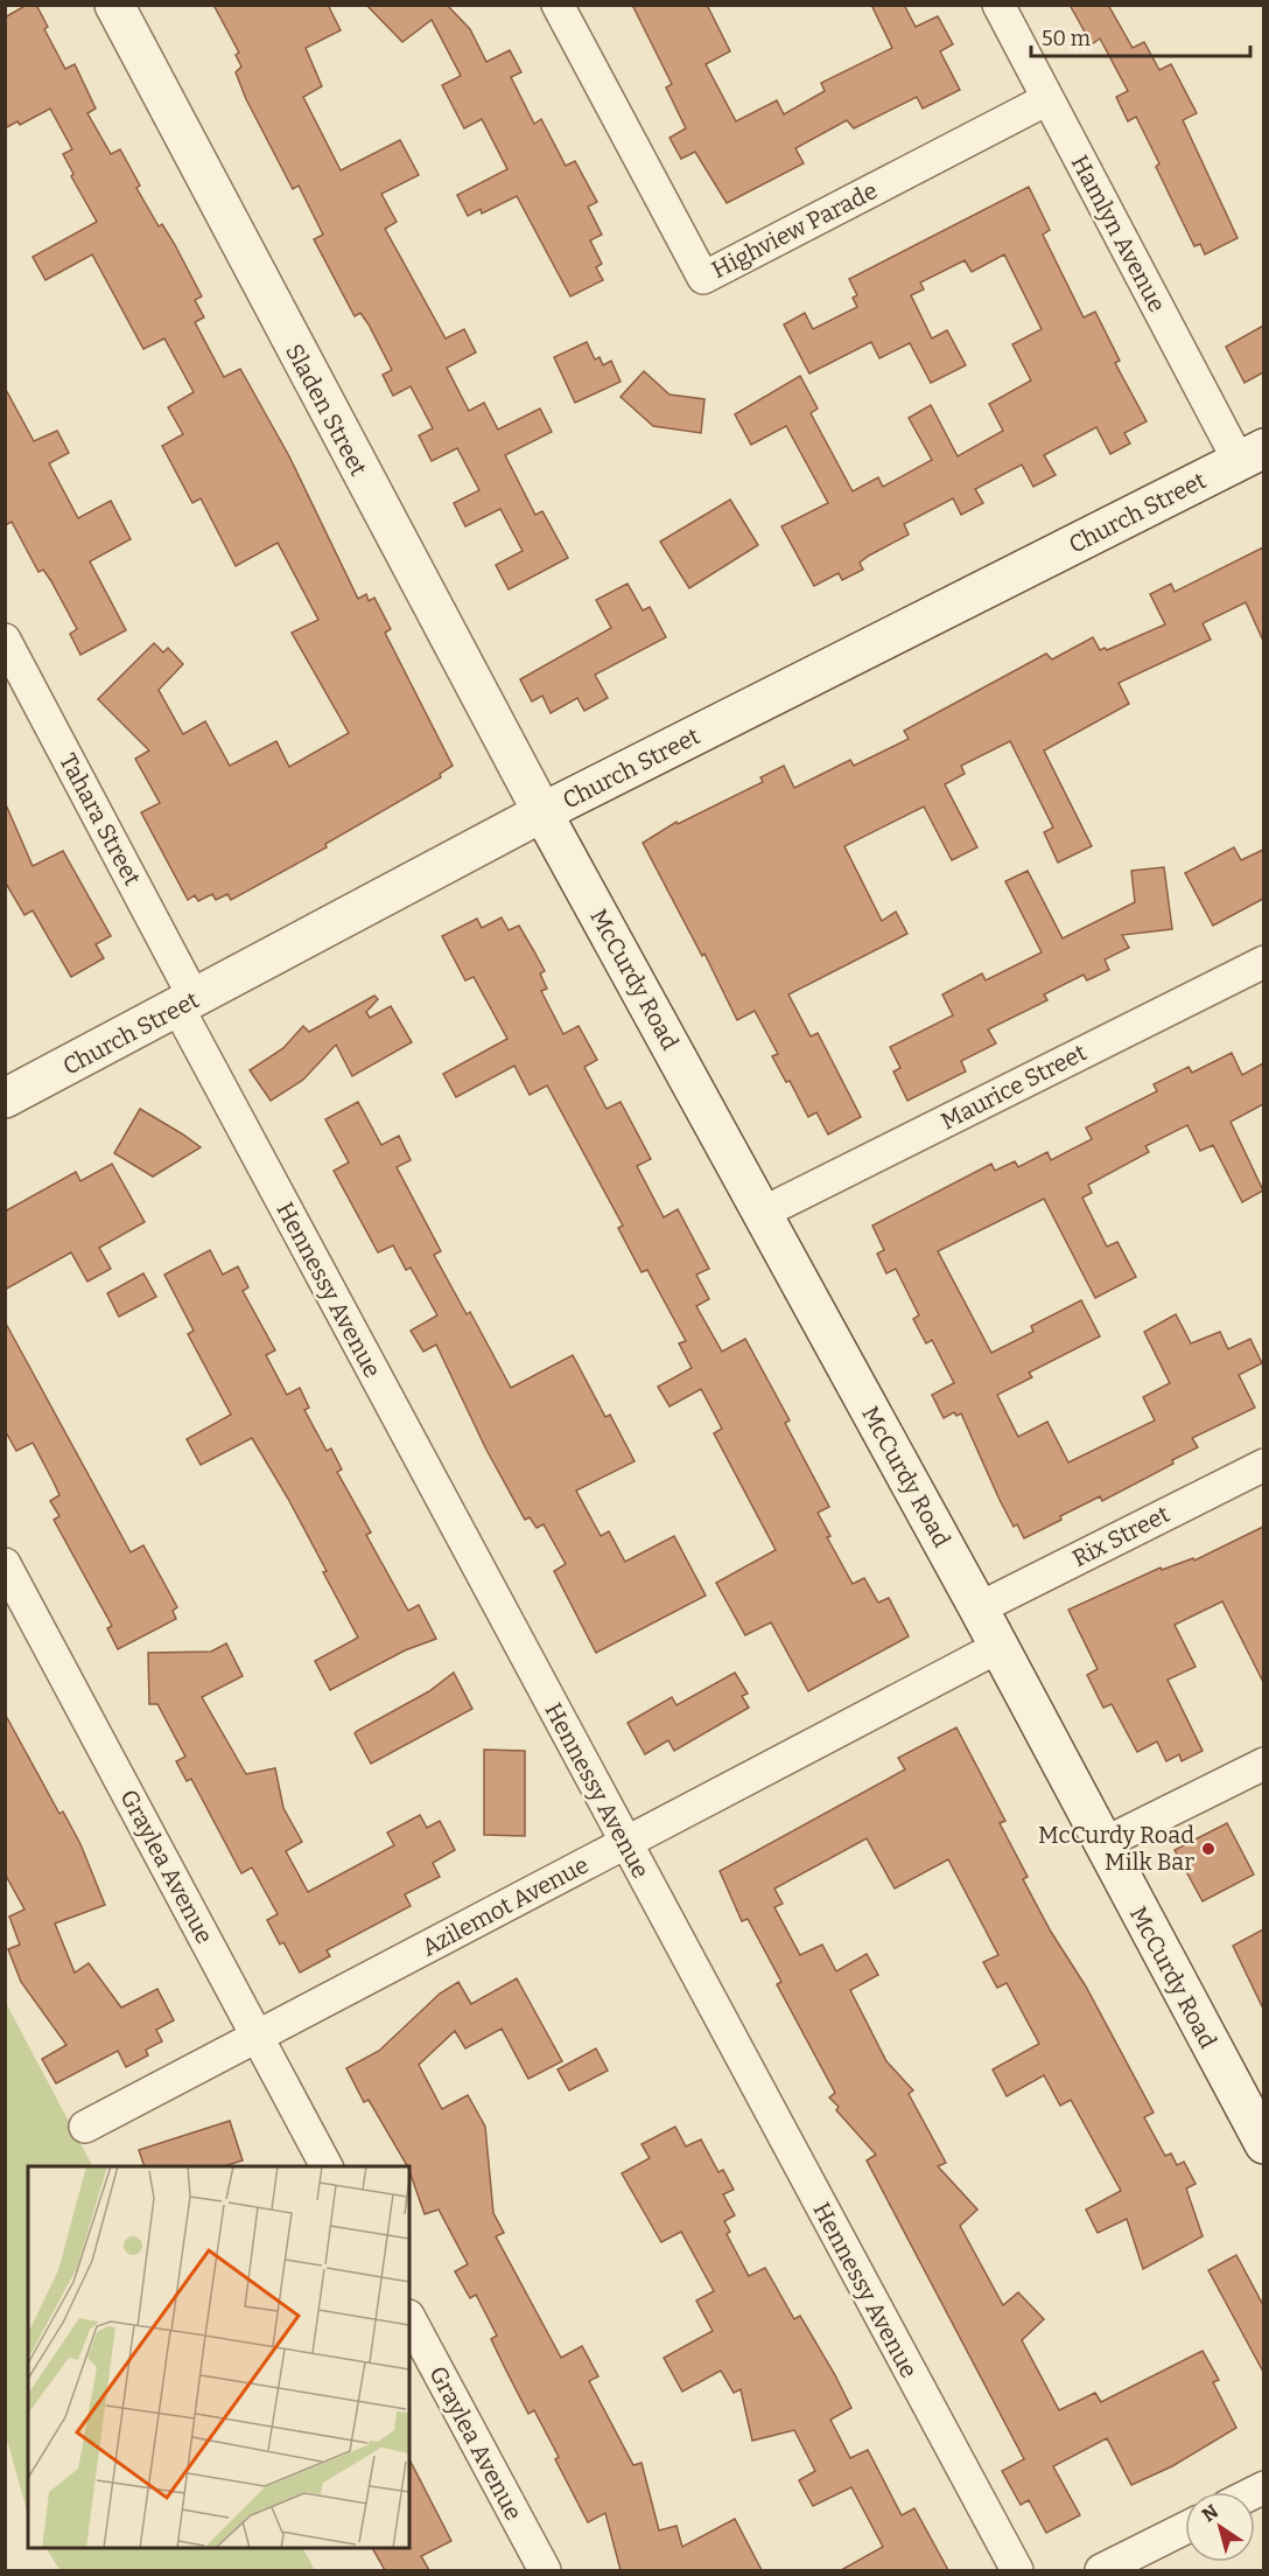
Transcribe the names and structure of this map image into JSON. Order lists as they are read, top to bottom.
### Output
{
  "streets": {
    "main road": ["Sladen Street", "Church Street", "McCurdy Road"],
    "street": [
      "Highview Parade",
      "Hamlyn Avenue",
      "Tahara Street",
      "Maurice Street",
      "Hennessy Avenue",
      "Rix Street",
      "Graylea Avenue",
      "Azilemot Avenue"
    ]
  },
  "crossings": [
    ["Highview Parade", "Hamlyn Avenue"],
    ["Hamlyn Avenue", "Church Street"],
    ["Sladen Street", "Church Street"],
    ["Sladen Street", "McCurdy Road"],
    ["Church Street", "Tahara Street"],
    ["Church Street", "McCurdy Road"],
    ["Church Street", "Hennessy Avenue"],
    ["Tahara Street", "Hennessy Avenue"],
    ["McCurdy Road", "Maurice Street"],
    ["McCurdy Road", "Rix Street"],
    ["McCurdy Road", "Azilemot Avenue"],
    ["Hennessy Avenue", "Azilemot Avenue"],
    ["Graylea Avenue", "Azilemot Avenue"]
  ],
  "places": ["McCurdy Road Milk Bar"],
  "scale_bar": "50 m",
  "north": "top left"
}
